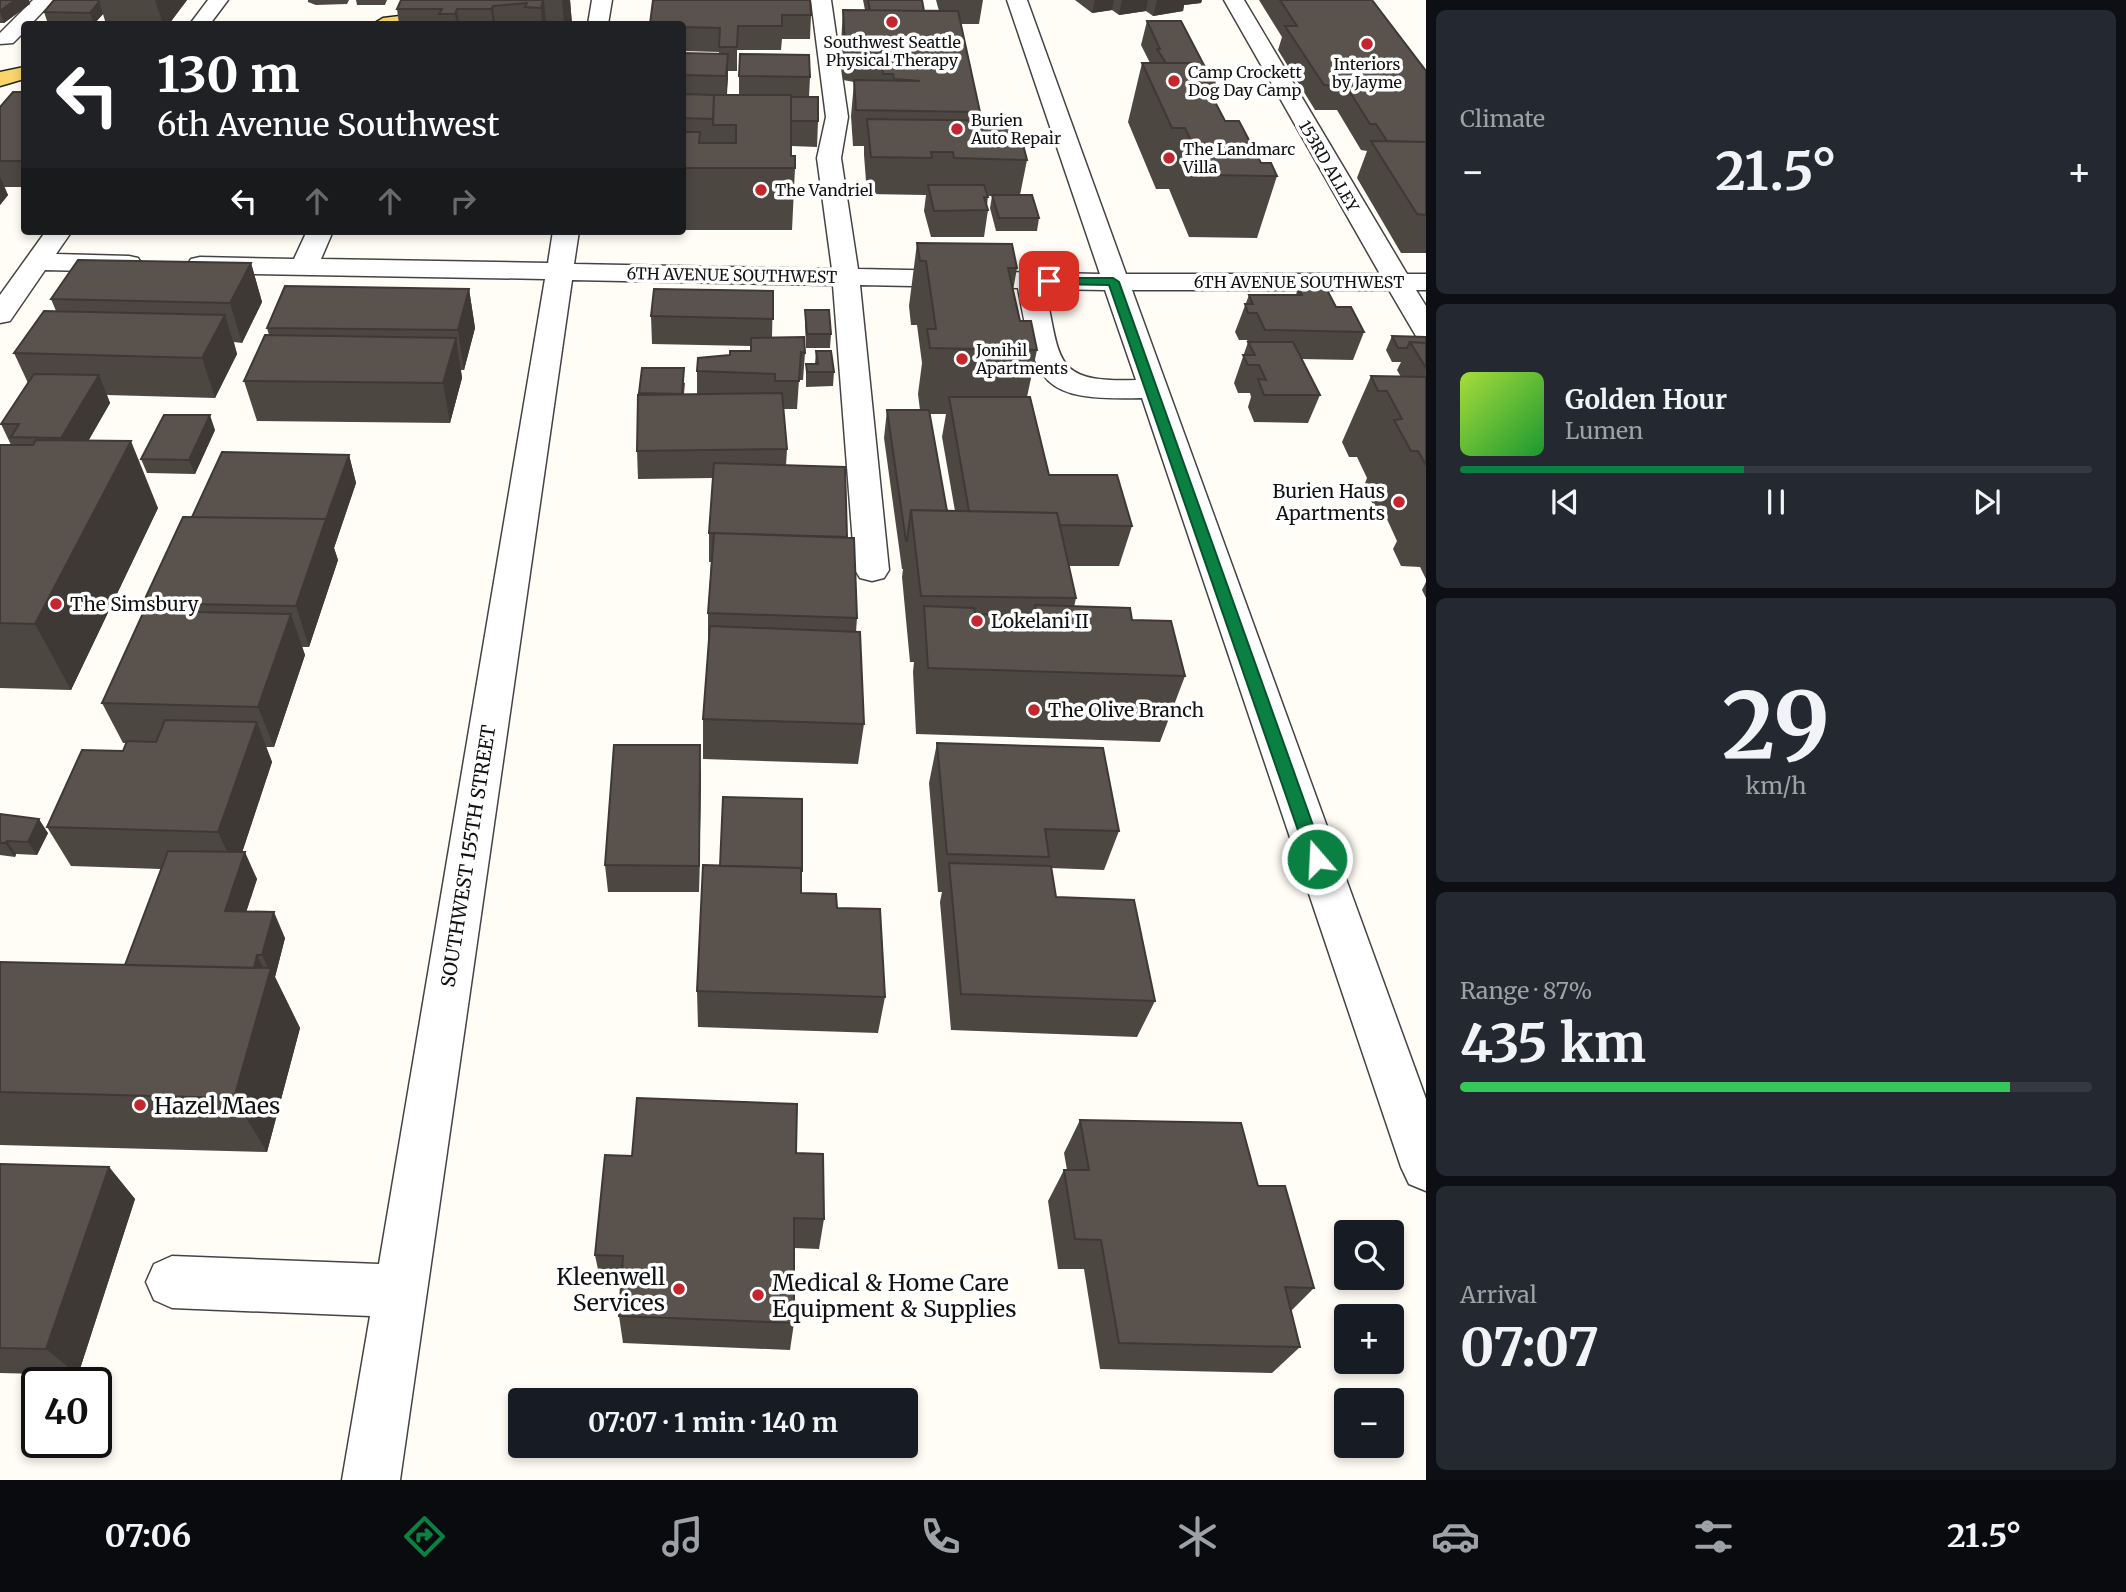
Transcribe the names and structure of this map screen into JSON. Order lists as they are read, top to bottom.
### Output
{
  "streets": {
    "street": ["153RD ALLEY", "6TH AVENUE SOUTHWEST", "SOUTHWEST 155TH STREET"]
  },
  "crossings": [
    ["153RD ALLEY", "6TH AVENUE SOUTHWEST"],
    ["6TH AVENUE SOUTHWEST", "SOUTHWEST 155TH STREET"]
  ],
  "places": [
    "Southwest Seattle Physical Therapy",
    "Interiors by Jayme",
    "Camp Crockett Dog Day Camp",
    "Burien Auto Repair",
    "The Landmarc Villa",
    "The Vandriel",
    "Jonihil Apartments",
    "Burien Haus Apartments",
    "The Simsbury",
    "Lokelani II",
    "The Olive Branch",
    "Hazel Maes",
    "Kleenwell Services",
    "Medical & Home Care Equipment & Supplies"
  ],
  "page": {
    "tile": [
      "Climate",
      ["29", "km/h"],
      ["Range · 87%", "435 km"],
      ["Arrival", "07:07"]
    ],
    "turn": ["130 m", "6th Avenue Southwest"],
    "heat": ["−", "21.5°", "+"],
    "song": ["Golden Hour", "Lumen"],
    "map_buttons": ["+", "−"],
    "limit": "40",
    "trip": "07:07 · 1 min · 140 m",
    "tabs": ["07:06", "21.5°"]
  }
}
